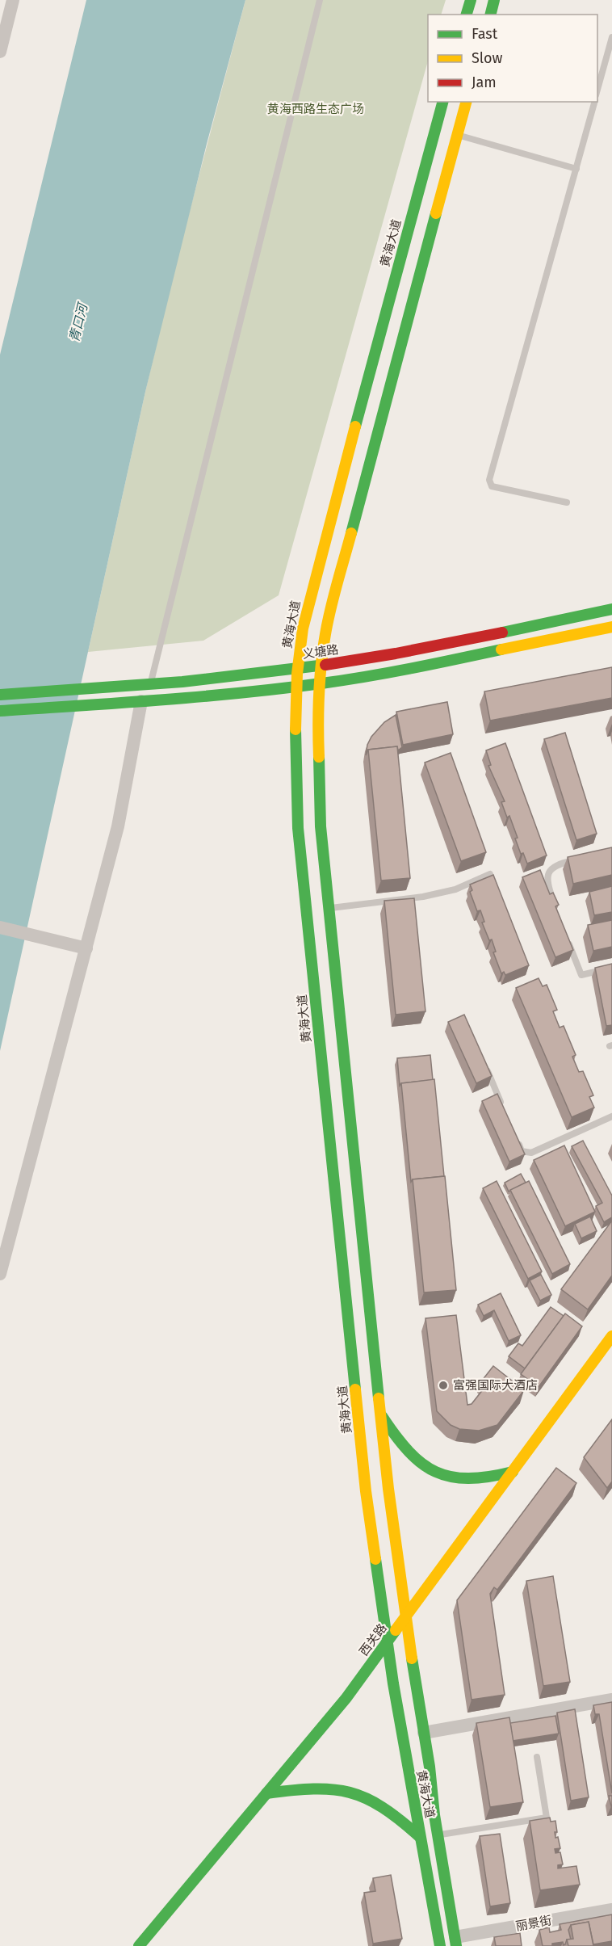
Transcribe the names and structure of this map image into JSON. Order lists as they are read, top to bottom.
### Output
{
  "streets": {
    "main road": ["黄海大道", "义塘路", "西关路"],
    "street": ["丽景街"]
  },
  "crossings": [
    ["黄海大道", "义塘路"],
    ["黄海大道", "西关路"],
    ["黄海大道", "丽景街"]
  ],
  "water": ["青口河"],
  "parks": ["黄海西路生态广场"],
  "places": ["富强国际大酒店"],
  "legend": ["Fast", "Slow", "Jam"]
}
